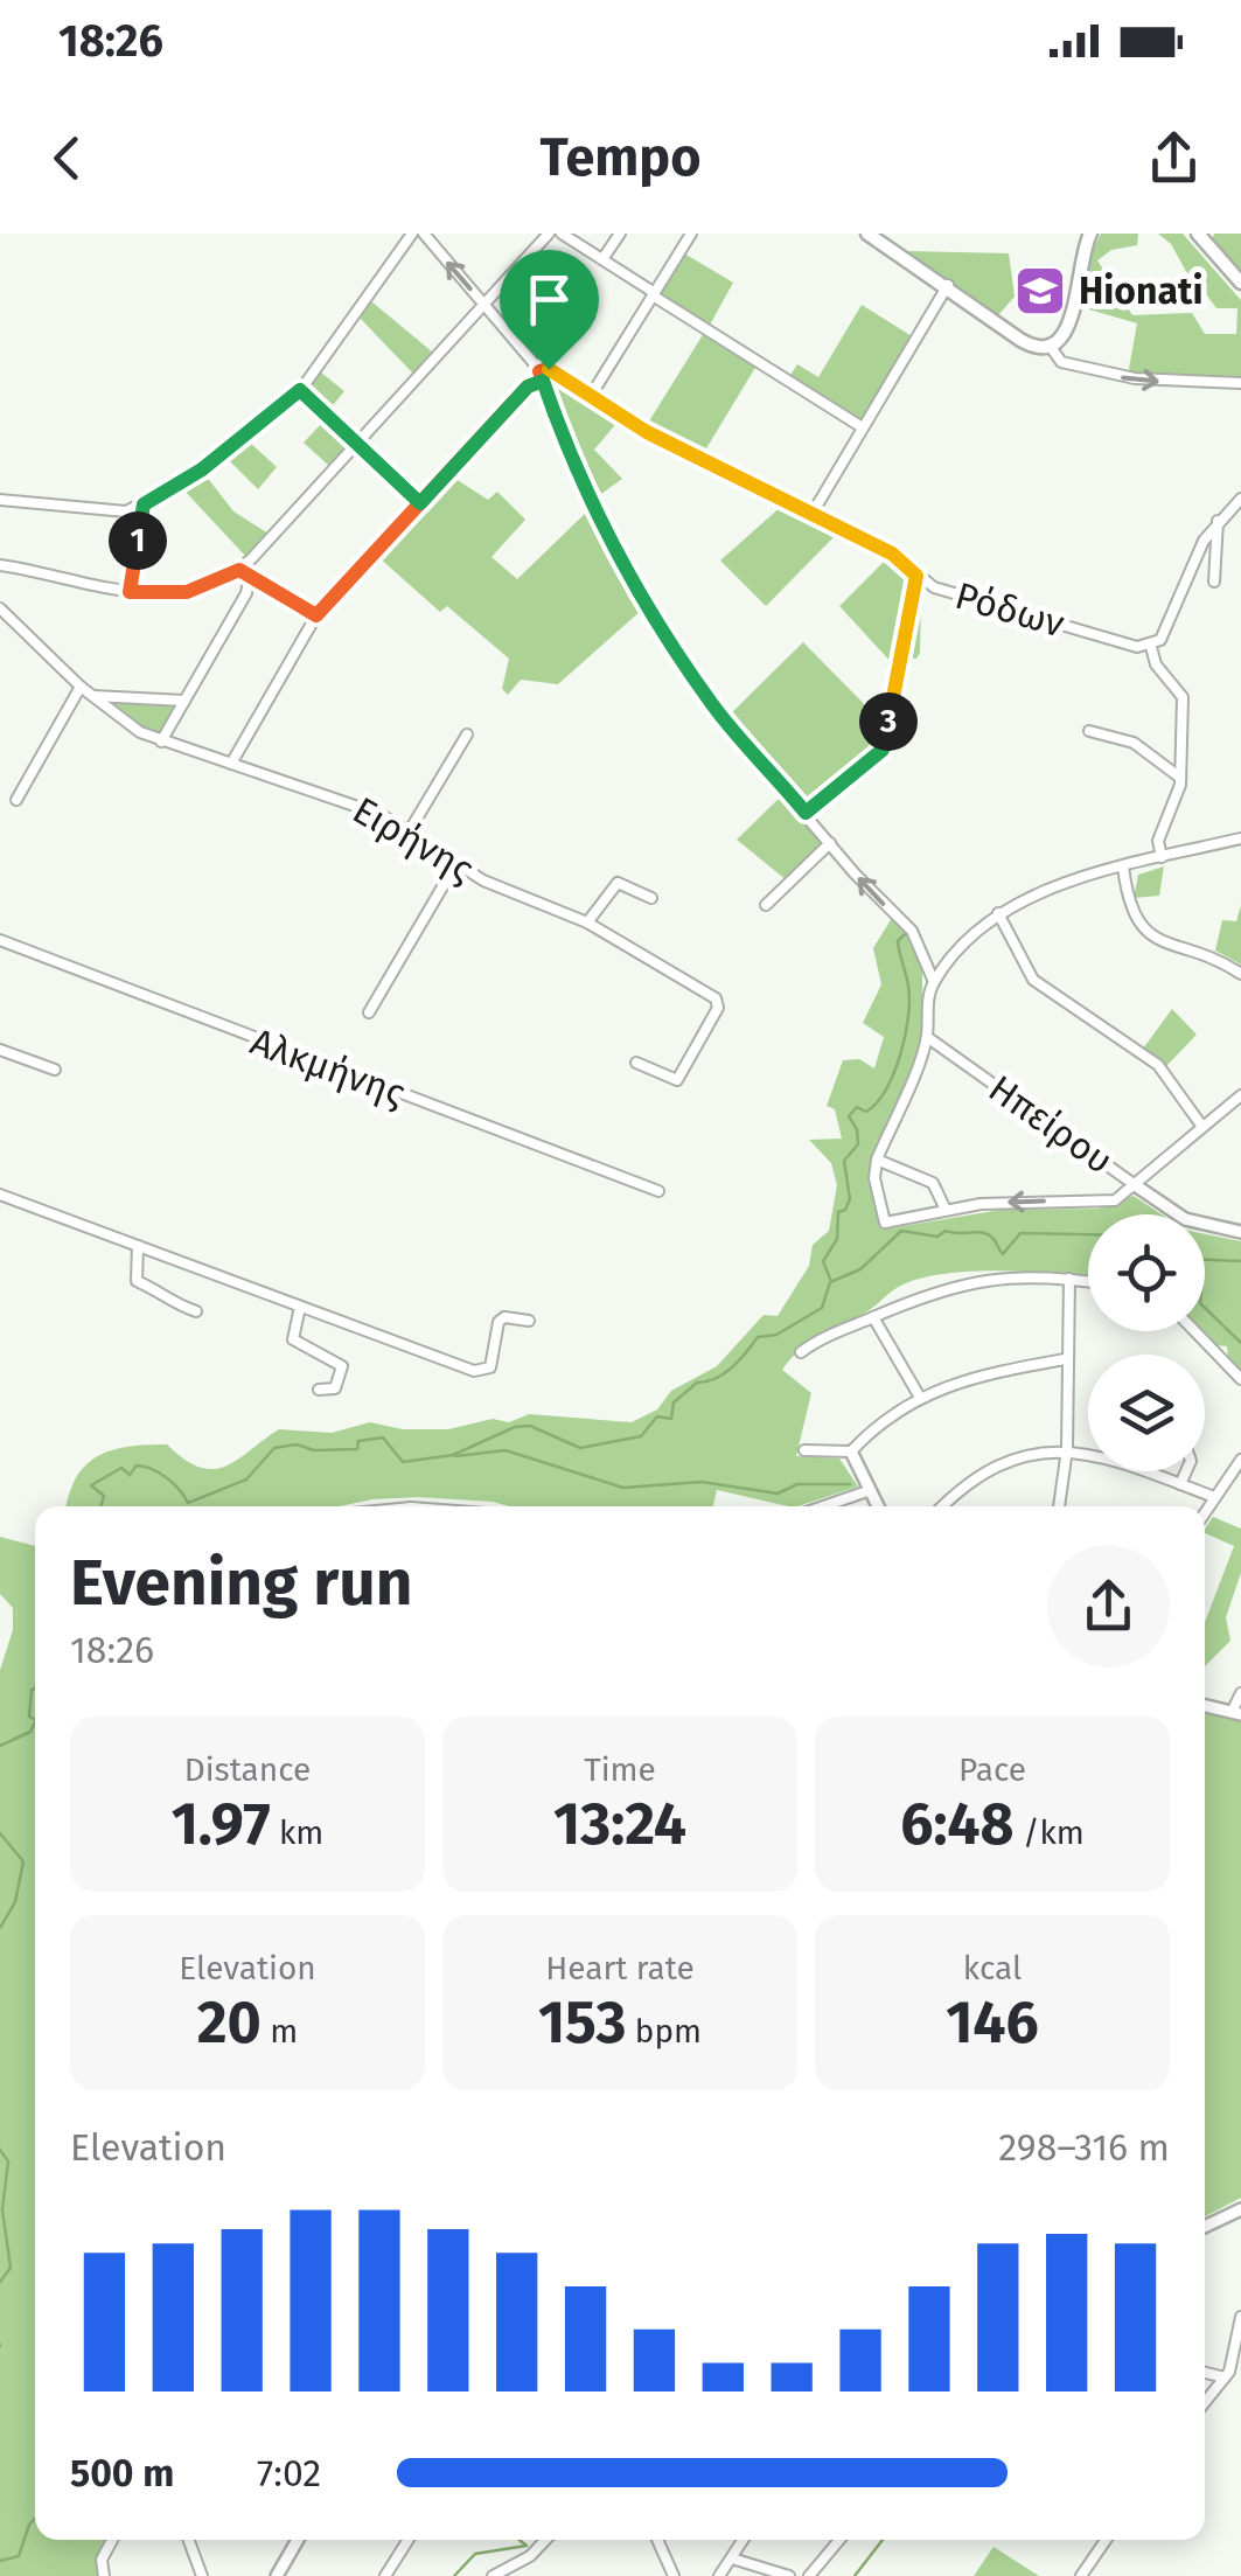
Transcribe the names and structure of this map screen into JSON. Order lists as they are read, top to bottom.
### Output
{
  "streets": {
    "street": [
      "Ρόδων",
      "Ειρήνης",
      "Αλκμήνης",
      "Ηπείρου"
    ]
  },
  "places": {
    "school or university": ["Hionati"]
  },
  "page": {
    "status": "18:26",
    "header": "Tempo",
    "pins": ["1", "3"],
    "heading": ["Evening run", "18:26"],
    "stats": [
      ["Distance", "1.97 km"],
      ["Time", "13:24"],
      ["Pace", "6:48 /km"],
      ["Elevation", "20 m"],
      ["Heart rate", "153 bpm"],
      ["kcal", "146"]
    ],
    "chart": ["Elevation", "298–316 m"],
    "list": [
      {
        "name": "500 m",
        "note": "7:02"
      }
    ]
  }
}
